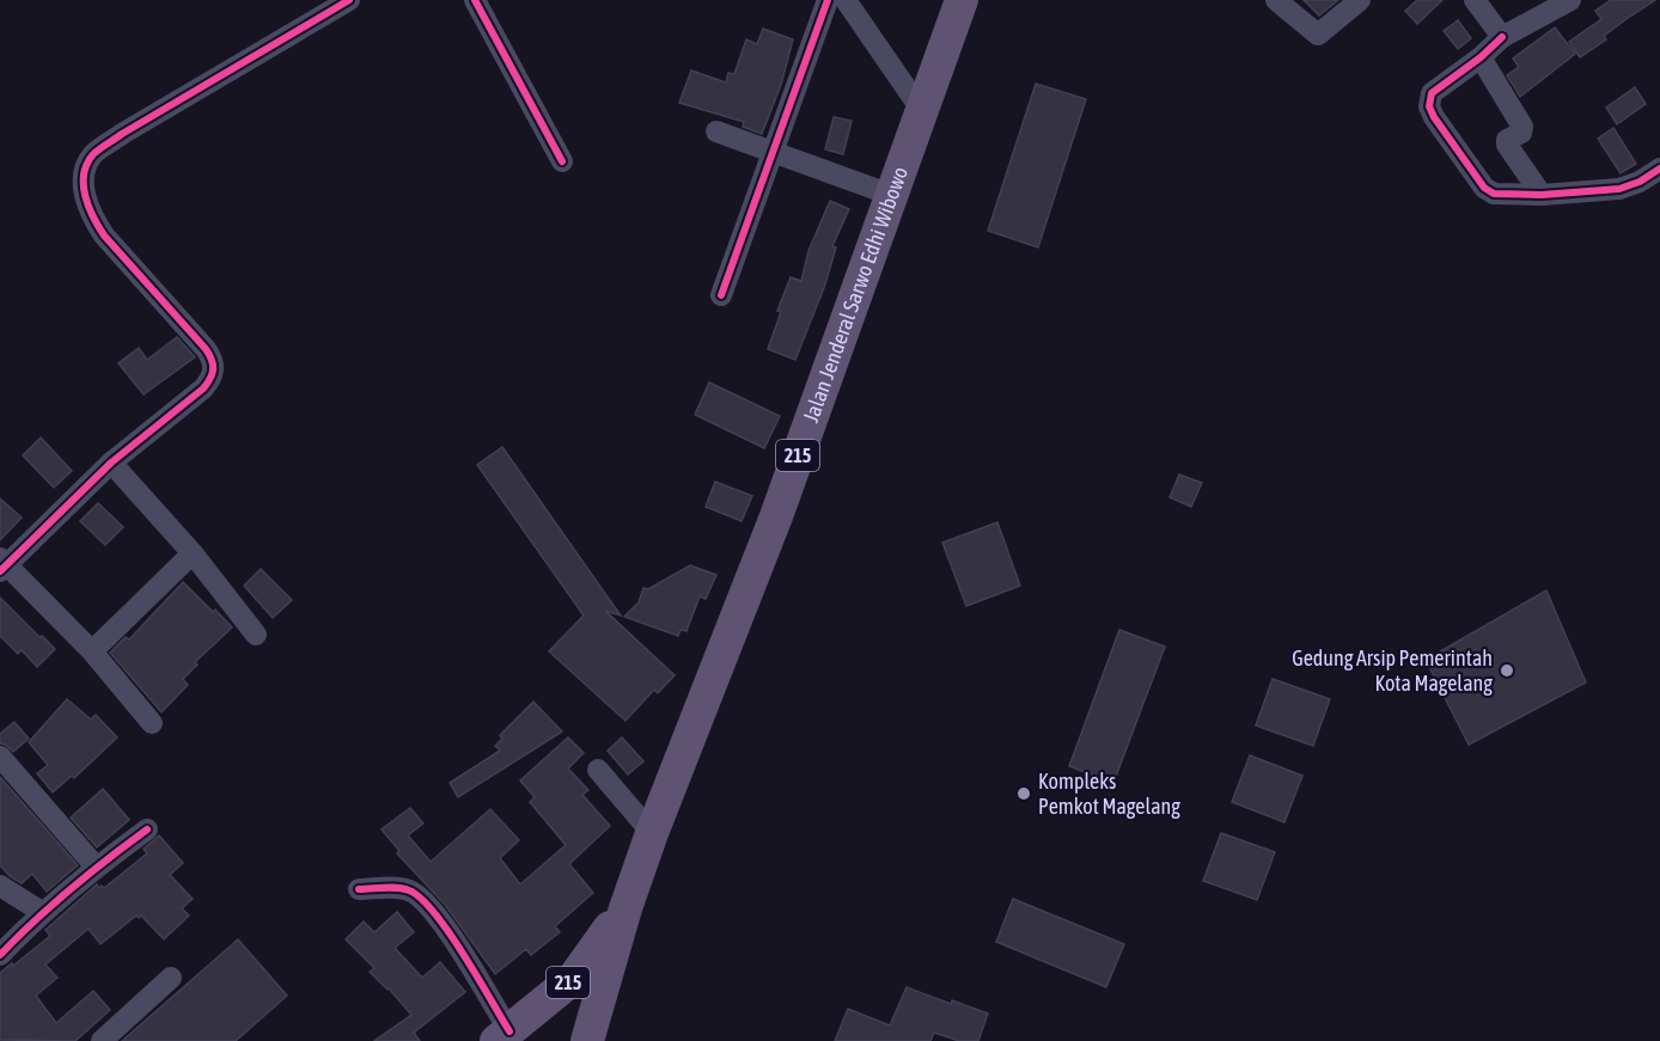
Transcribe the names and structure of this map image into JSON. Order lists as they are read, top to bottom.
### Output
{
  "streets": {
    "main road": ["Jalan Jenderal Sarwo Edhi Wibowo", "215"]
  },
  "crossings": [
    ["Jalan Jenderal Sarwo Edhi Wibowo", "215"]
  ],
  "places": ["Gedung Arsip Pemerintah Kota Magelang", "Kompleks Pemkot Magelang"]
}
